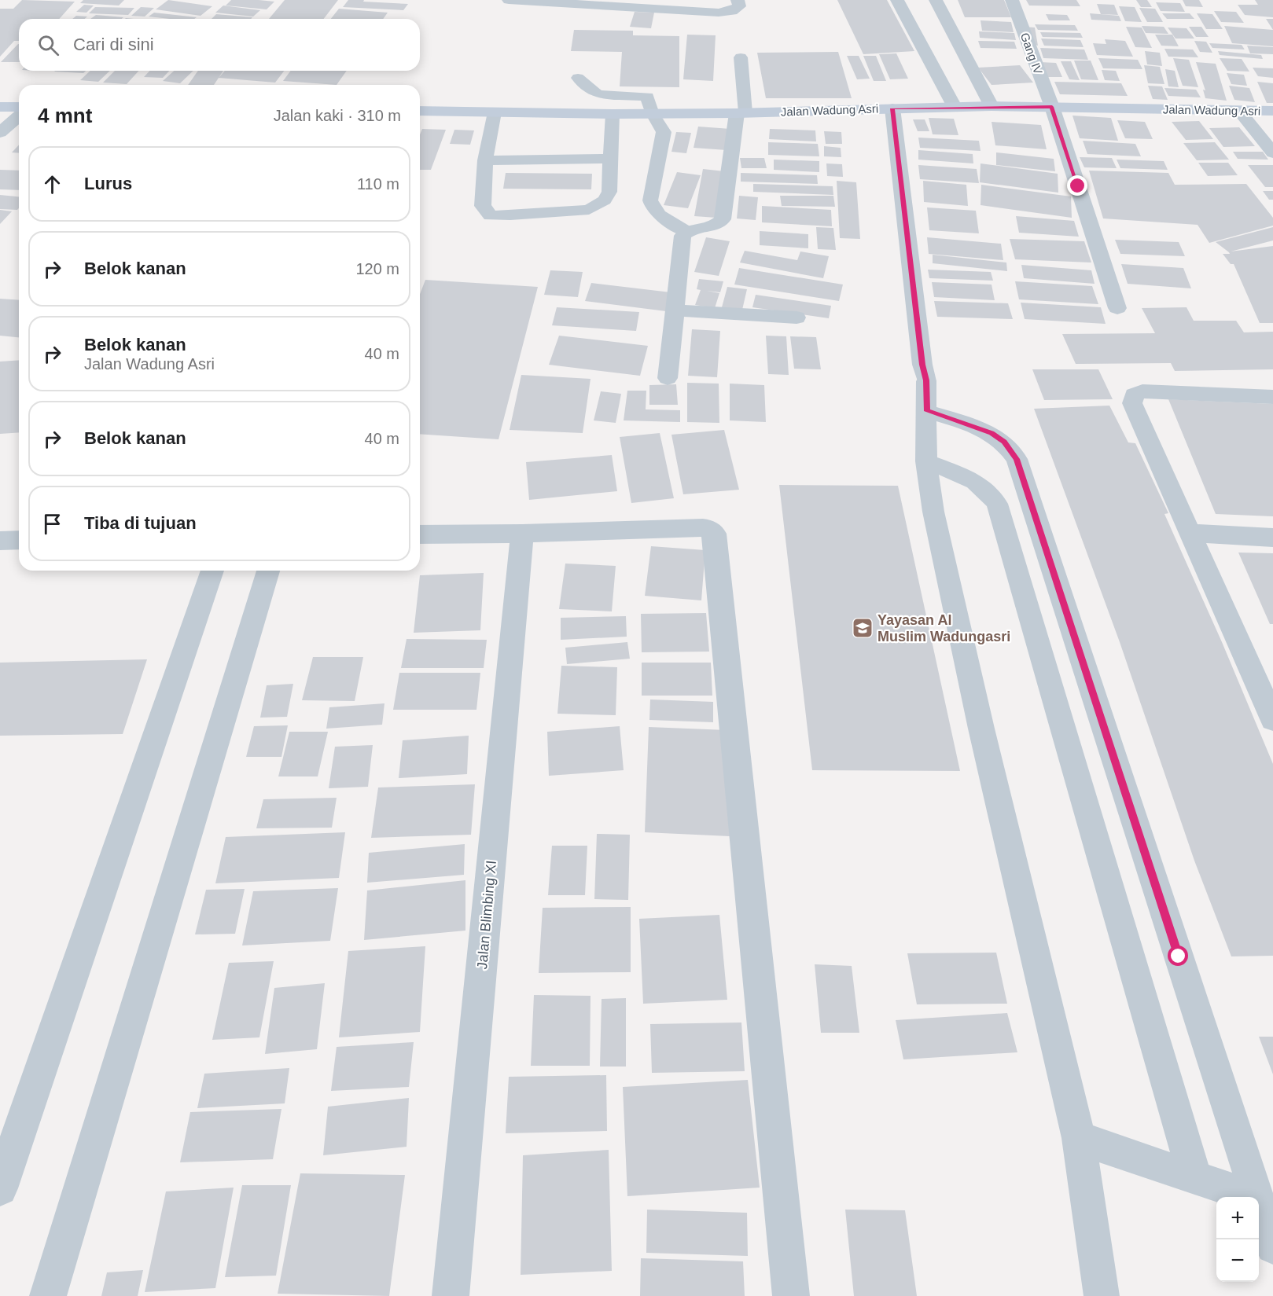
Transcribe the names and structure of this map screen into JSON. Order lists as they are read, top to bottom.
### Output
{
  "streets": {
    "main road": ["Jalan Wadung Asri"],
    "street": ["Gang IV", "Jalan Blimbing XI"]
  },
  "crossings": [
    ["Gang IV", "Jalan Wadung Asri"]
  ],
  "places": {
    "school or university": ["Yayasan Al Muslim Wadungasri"]
  },
  "page": {
    "search": "Cari di sini",
    "heading": ["4 mnt", "Jalan kaki · 310 m"],
    "list": [
      ["Lurus", "110 m"],
      ["Belok kanan", "120 m"],
      ["Belok kanan", "Jalan Wadung Asri", "40 m"],
      ["Belok kanan", "40 m"],
      "Tiba di tujuan"
    ],
    "map_buttons": ["+", "−"]
  }
}
